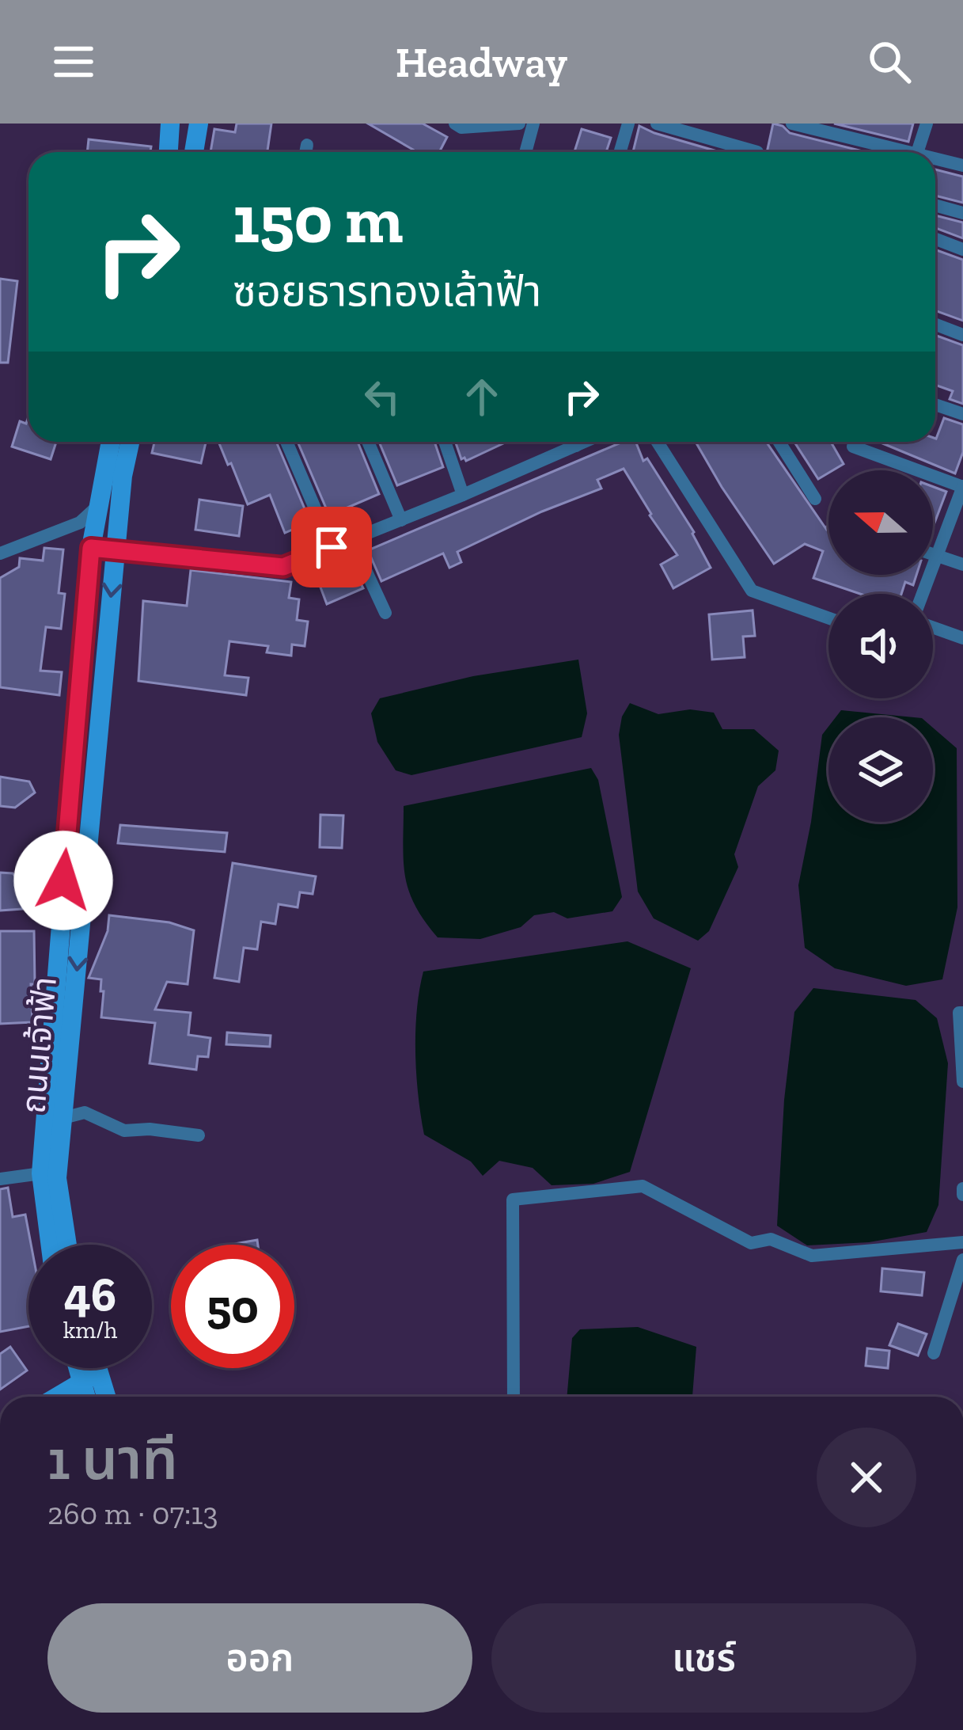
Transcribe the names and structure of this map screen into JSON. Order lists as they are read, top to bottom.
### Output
{
  "streets": {
    "main road": ["ถนนเจ้าฟ้า"]
  },
  "north": "left",
  "page": {
    "header": "Headway",
    "turn": ["150 m", "ซอยธารทองเล้าฟ้า"],
    "speed": "46 km/h",
    "limit": "50",
    "heading": ["1 นาที", "260 m · 07:13"],
    "buttons": ["ออก", "แชร์"]
  }
}
